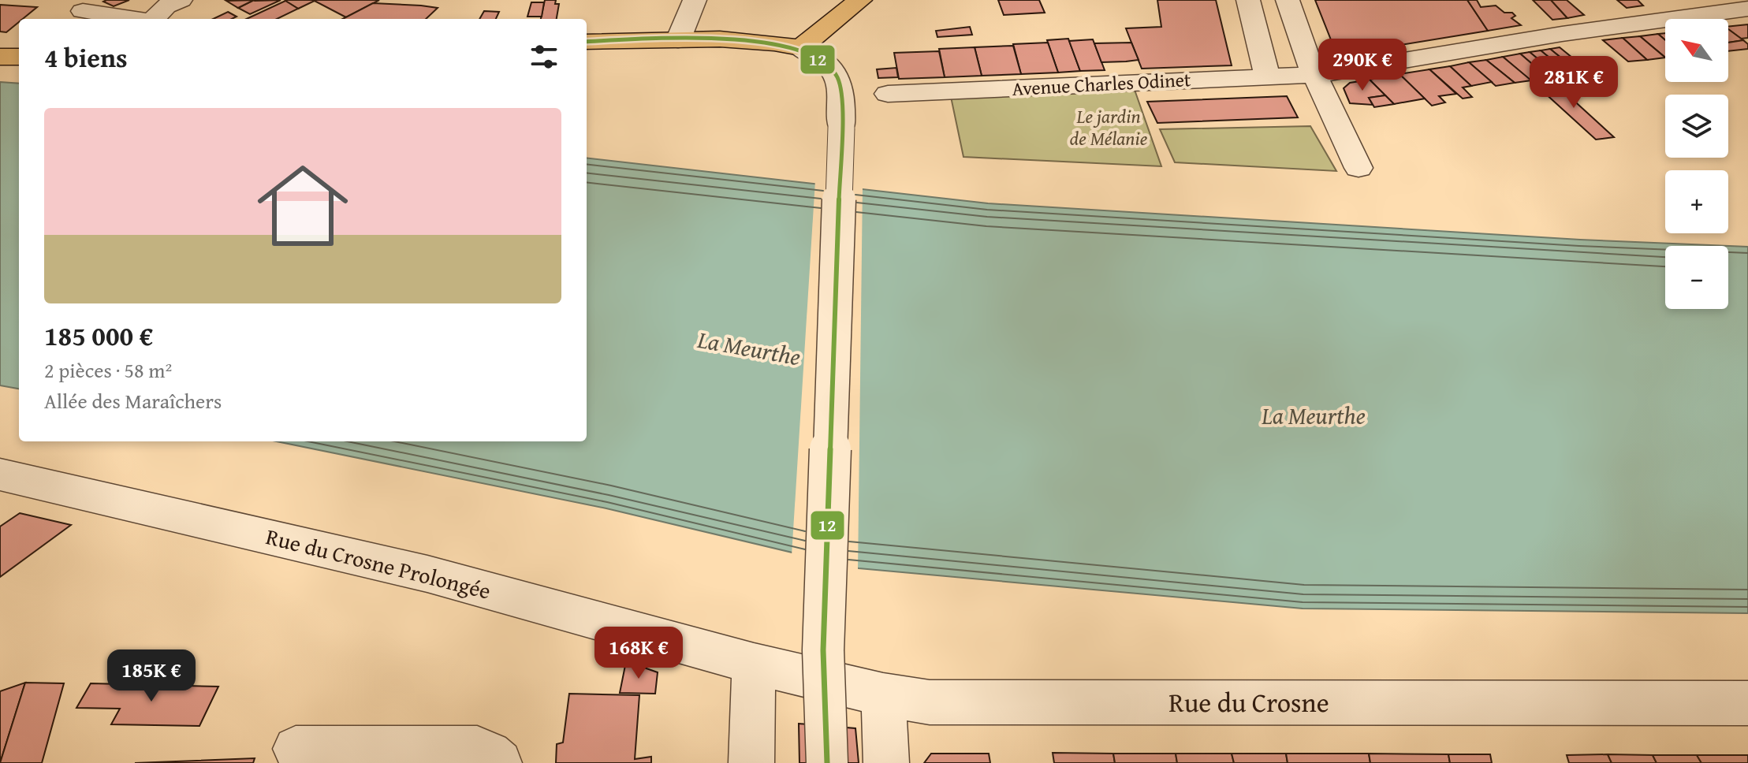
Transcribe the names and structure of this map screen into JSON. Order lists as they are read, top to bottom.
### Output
{
  "streets": {
    "street": ["Avenue Charles Odinet", "Rue du Crosne Prolongée", "Rue du Crosne"]
  },
  "crossings": [
    ["Rue du Crosne Prolongée", "Rue du Crosne"]
  ],
  "water": ["La Meurthe"],
  "parks": ["Le jardin de Mélanie"],
  "lines": ["transit line 12"],
  "north": "top left",
  "page": {
    "map_buttons": ["+", "−"],
    "heading": "4 biens",
    "price": [
      "290K €",
      "281K €",
      "168K €",
      "185K €"
    ],
    "list": [
      {
        "name": "185 000 €",
        "note": "2 pièces · 58 m² · Allée des Maraîchers"
      }
    ]
  }
}
